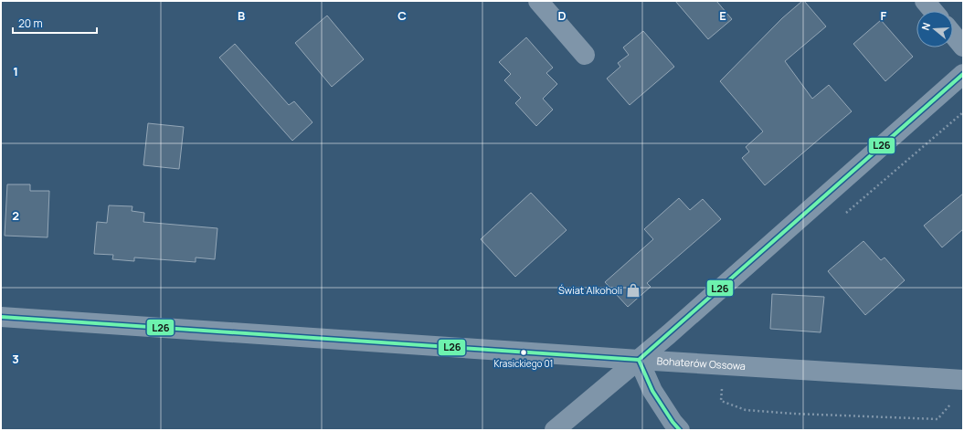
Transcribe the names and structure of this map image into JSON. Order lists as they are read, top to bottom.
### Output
{
  "streets": {
    "street": ["Bohaterów Ossowa"]
  },
  "places": {
    "shop": ["Świat Alkoholi"],
    "other": ["Krasickiego 01"]
  },
  "lines": ["transit line L26"],
  "scale_bar": "20 m",
  "north": "left",
  "grid": {
    "columns": [
      "B",
      "C",
      "D",
      "E",
      "F"
    ],
    "rows": ["1", "2", "3"]
  }
}
